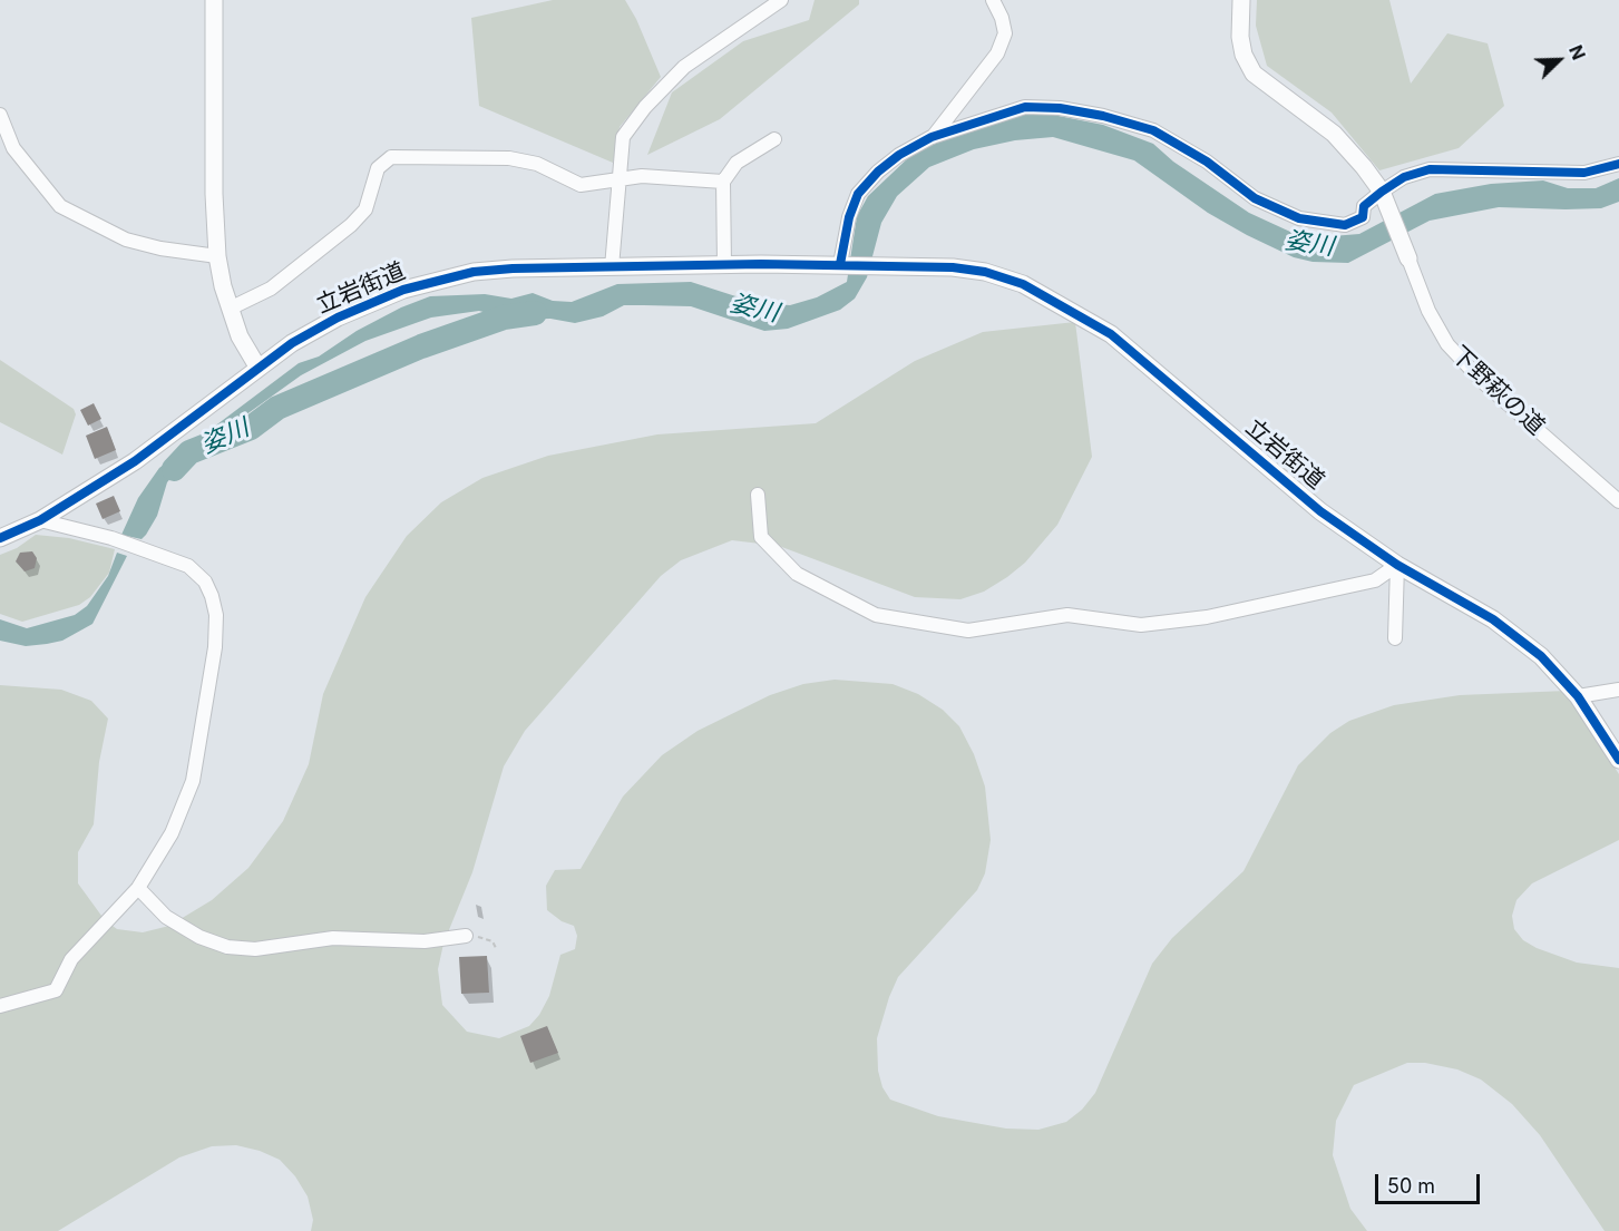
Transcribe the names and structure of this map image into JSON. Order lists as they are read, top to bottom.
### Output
{
  "streets": {
    "street": ["立岩街道", "下野萩の道"]
  },
  "water": ["姿川"],
  "scale_bar": "50 m",
  "north": "top right"
}
